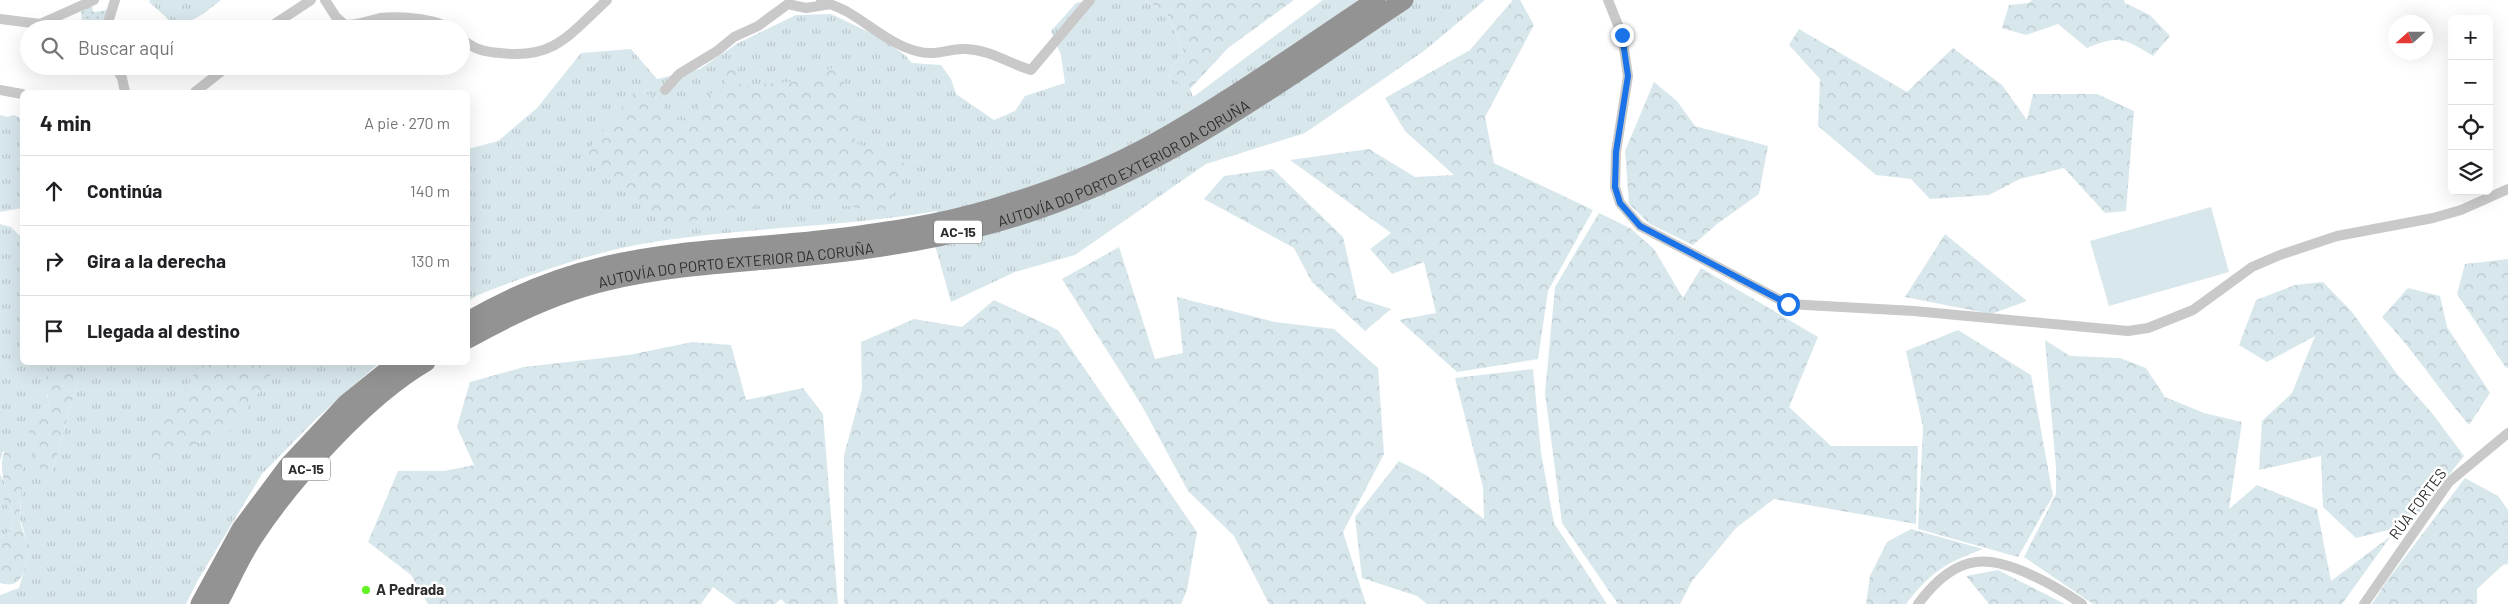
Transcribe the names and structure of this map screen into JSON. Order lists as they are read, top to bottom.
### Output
{
  "streets": {
    "highway": ["AUTOVÍA DO PORTO EXTERIOR DA CORUÑA", "AC-15"],
    "street": ["RÚA FORTES"]
  },
  "places": ["A Pedrada"],
  "north": "left",
  "page": {
    "map_buttons": ["+", "−"],
    "search": "Buscar aquí",
    "heading": ["4 min", "A pie · 270 m"],
    "list": [
      ["Continúa", "140 m"],
      ["Gira a la derecha", "130 m"],
      "Llegada al destino"
    ]
  }
}
